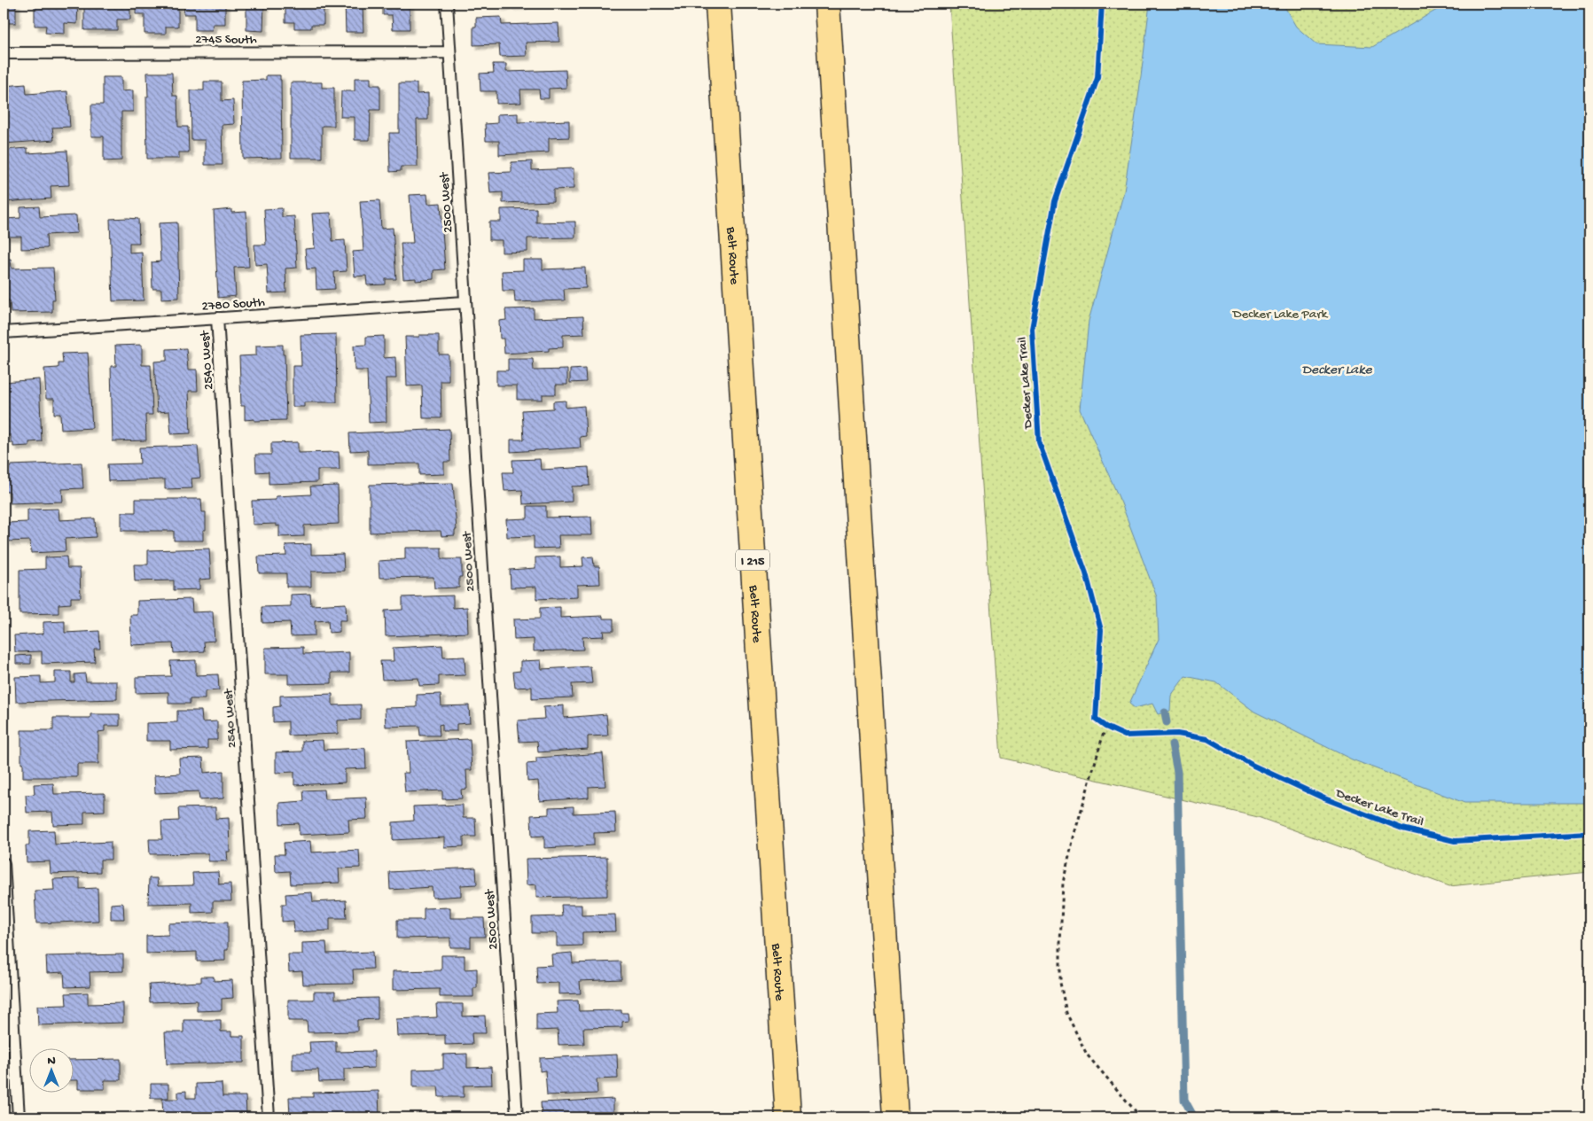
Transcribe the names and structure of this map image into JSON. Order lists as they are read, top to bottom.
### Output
{
  "streets": {
    "highway": ["Belt Route", "I 215"],
    "lane": [
      "2745 South",
      "2500 West",
      "2780 South",
      "2540 West"
    ],
    "cycle path": ["Decker Lake Trail"]
  },
  "crossings": [
    ["2745 South", "2500 West"],
    ["2500 West", "2780 South"],
    ["2780 South", "2540 West"]
  ],
  "water": ["Decker Lake"],
  "parks": ["Decker Lake Park"],
  "north": "top"
}
